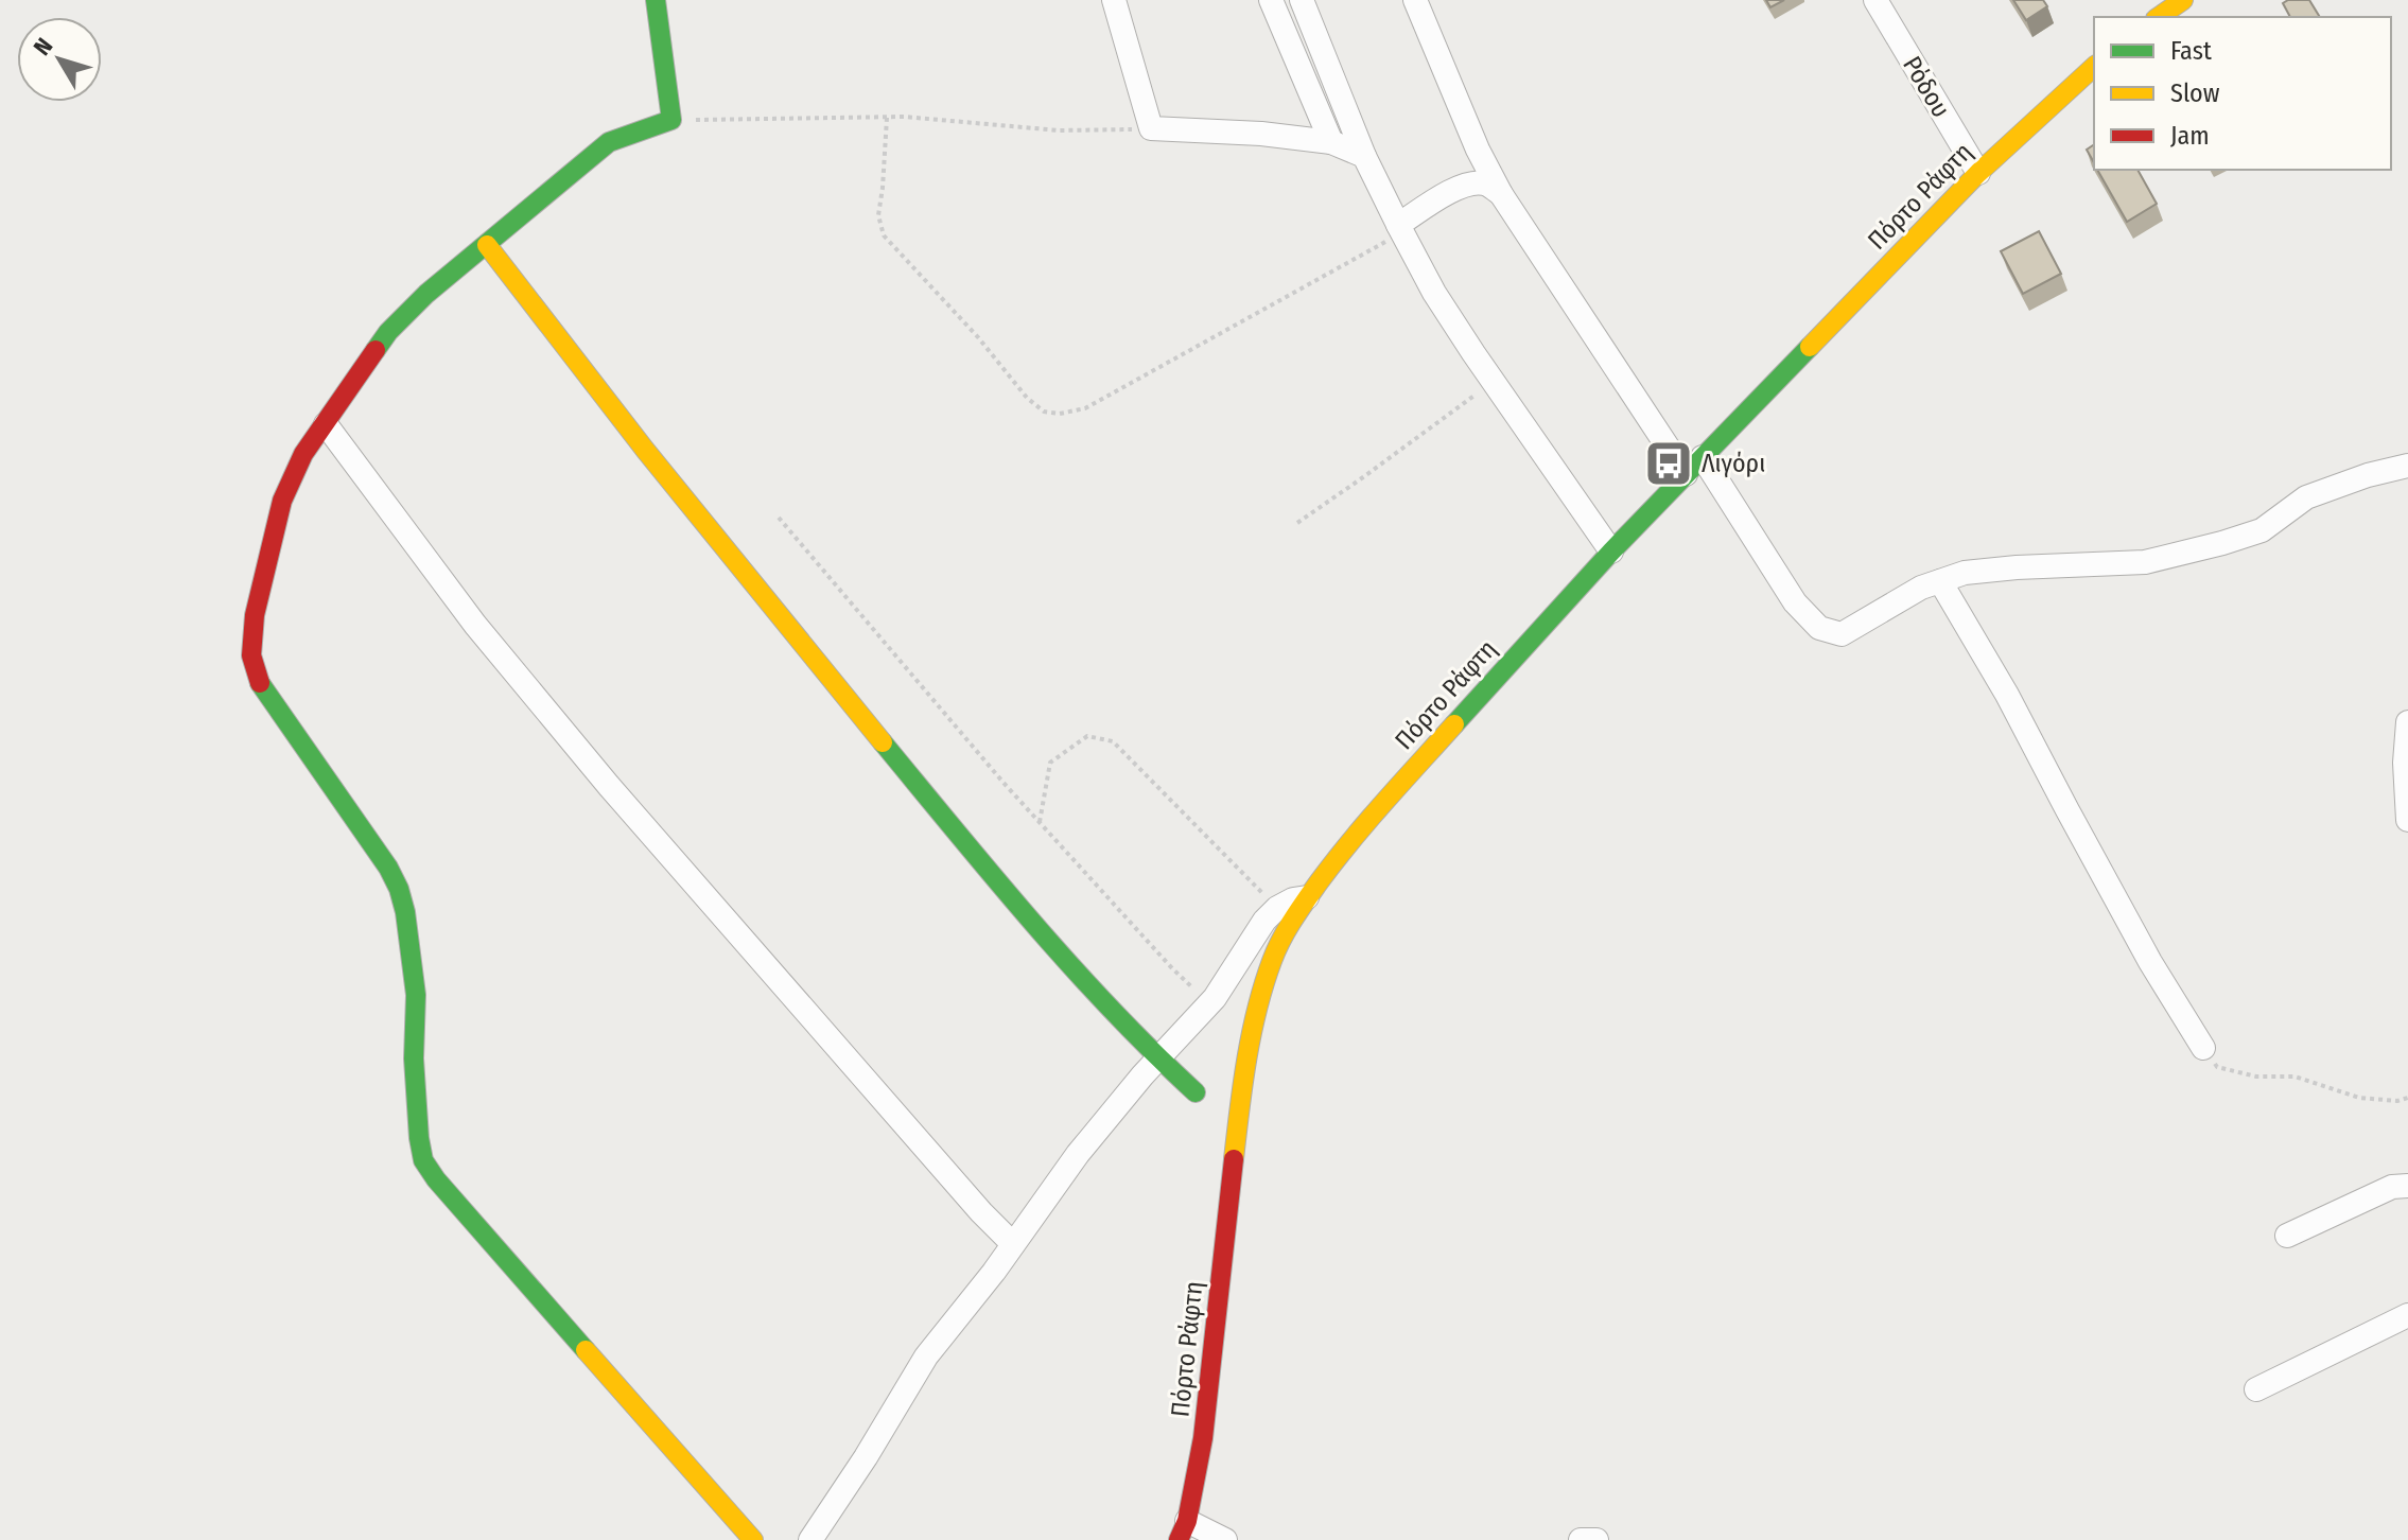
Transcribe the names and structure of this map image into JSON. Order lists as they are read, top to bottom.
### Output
{
  "streets": {
    "street": ["Ρόδου", "Πόρτο Ράφτη"]
  },
  "crossings": [
    ["Ρόδου", "Πόρτο Ράφτη"]
  ],
  "places": {
    "bus stop": ["Λιγόρι"]
  },
  "legend": ["Fast", "Slow", "Jam"],
  "north": "top left"
}
